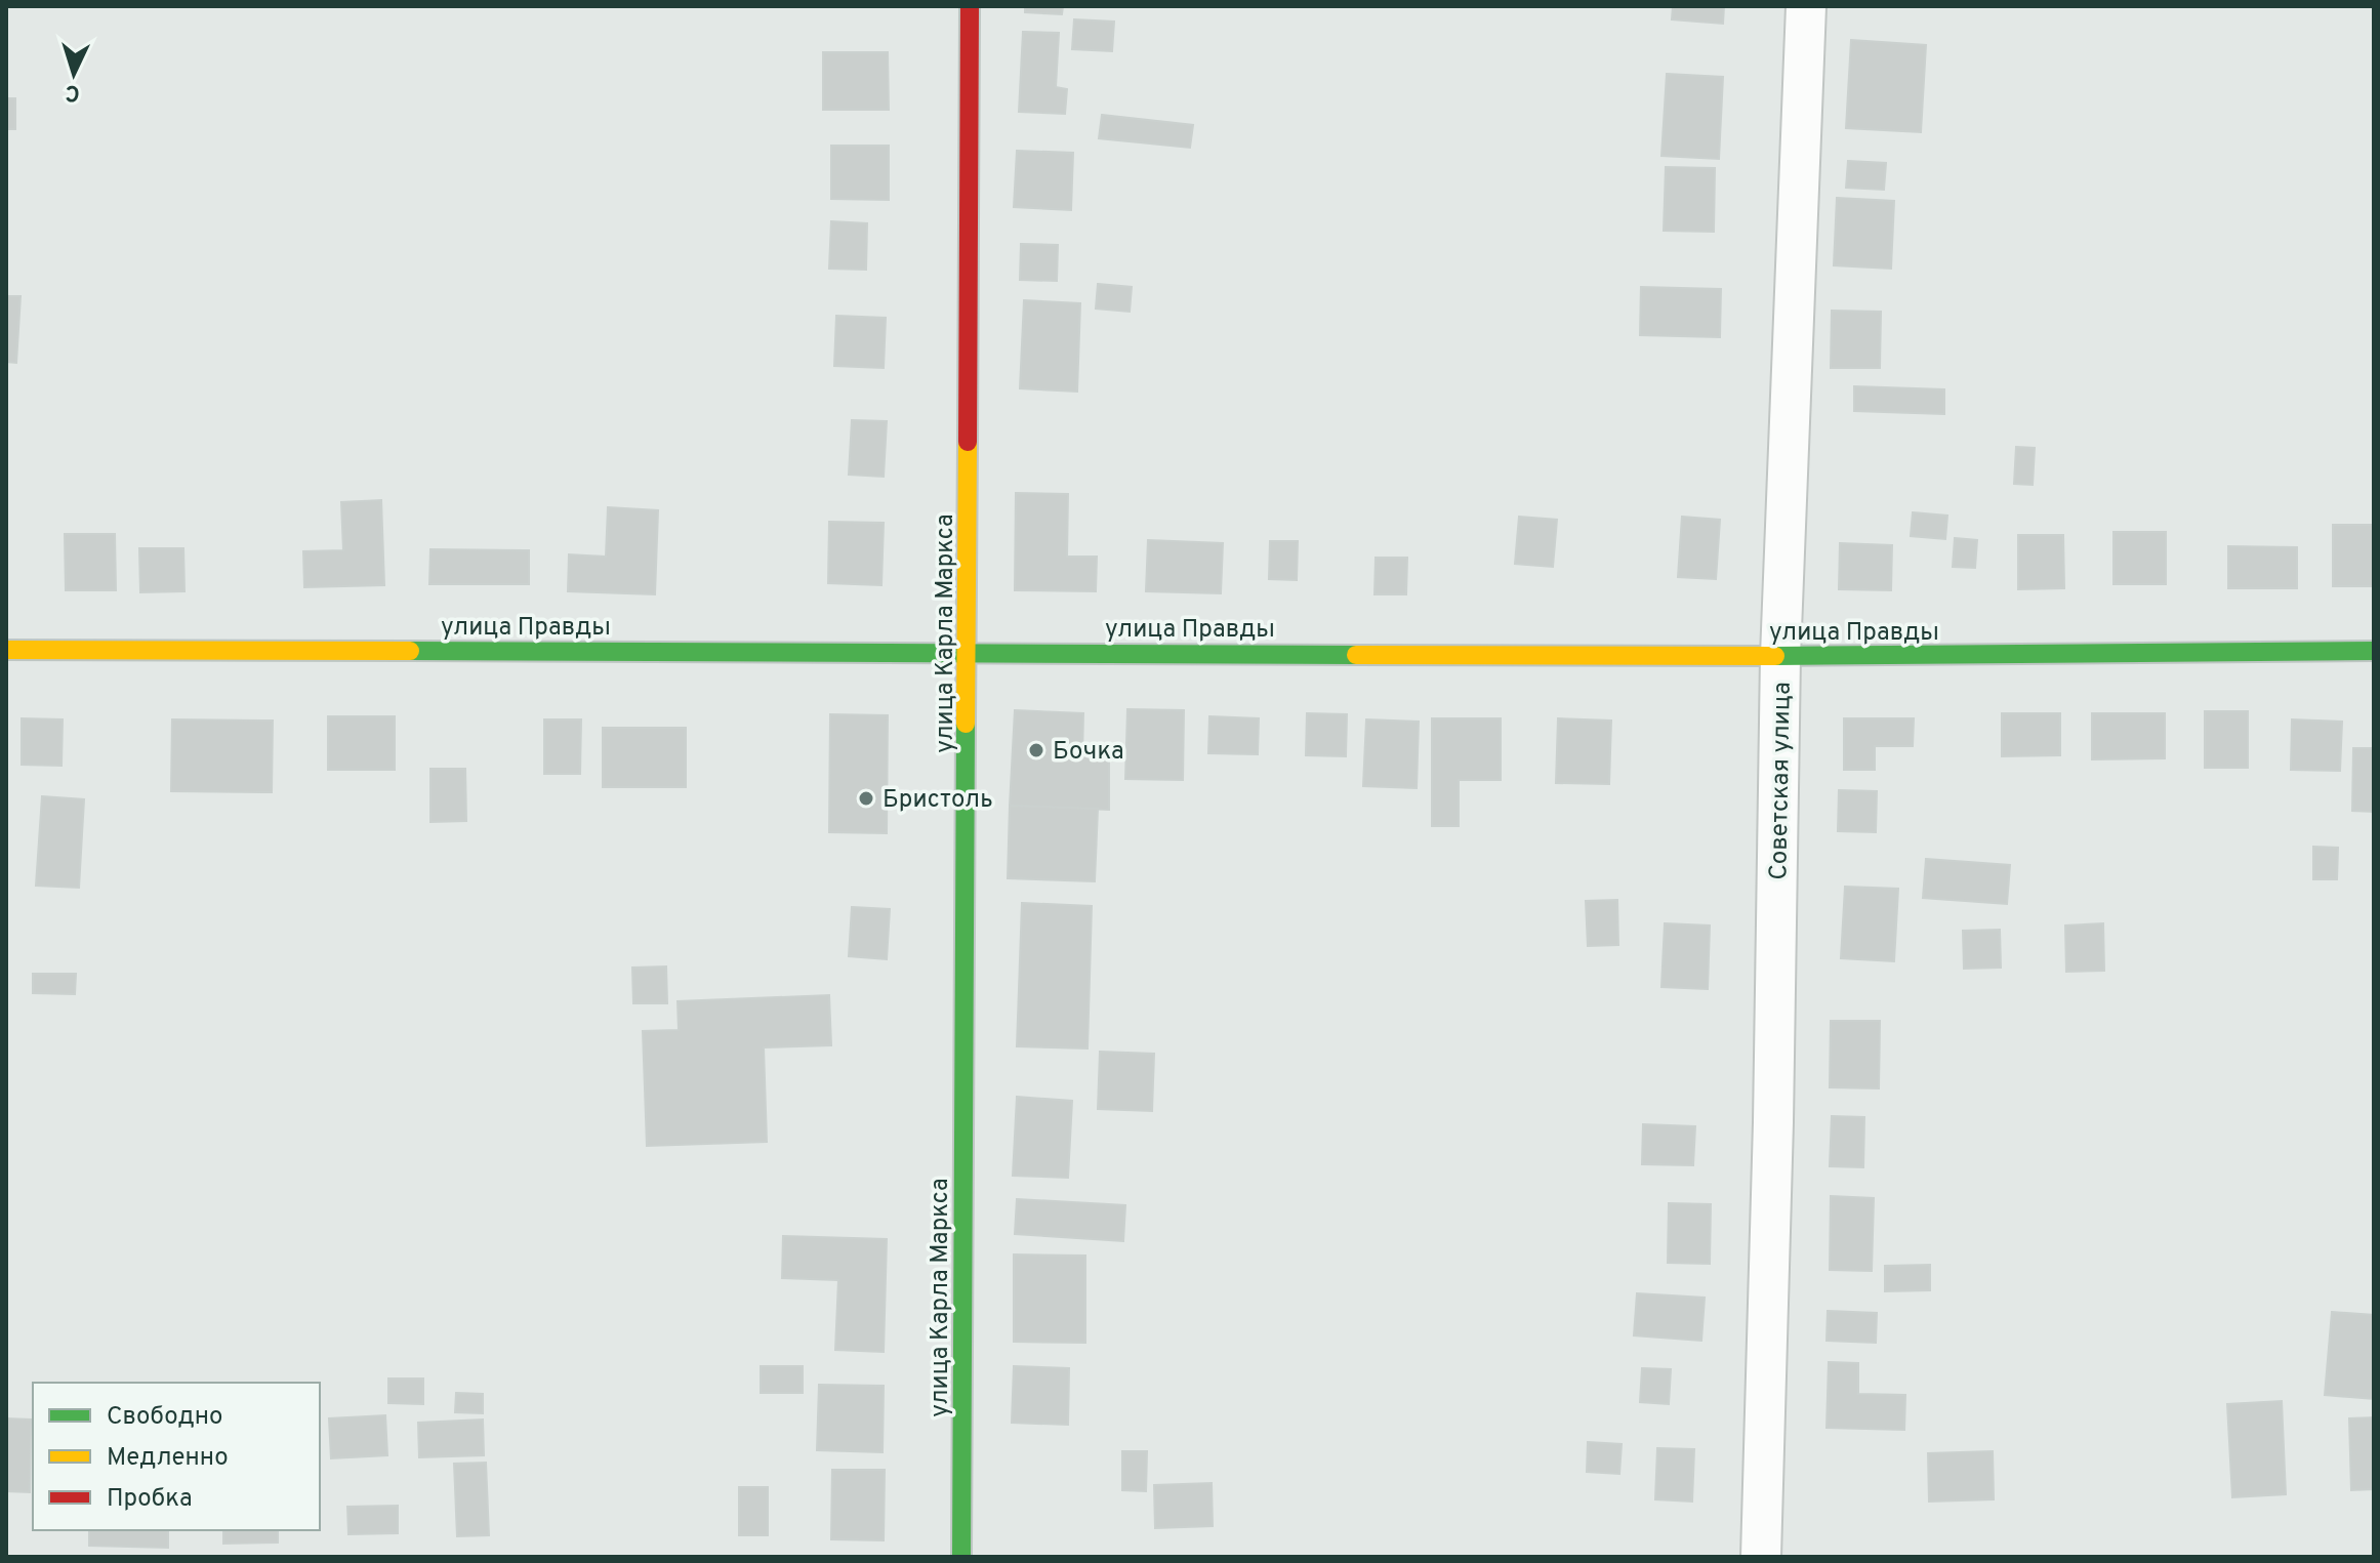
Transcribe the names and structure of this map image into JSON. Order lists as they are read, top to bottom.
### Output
{
  "streets": {
    "street": ["улица Правды", "улица Карла Маркса", "Советская улица"]
  },
  "crossings": [
    ["улица Правды", "улица Карла Маркса"],
    ["улица Правды", "Советская улица"]
  ],
  "places": ["Бочка", "Бристоль"],
  "legend": ["Свободно", "Медленно", "Пробка"],
  "north": "bottom"
}
